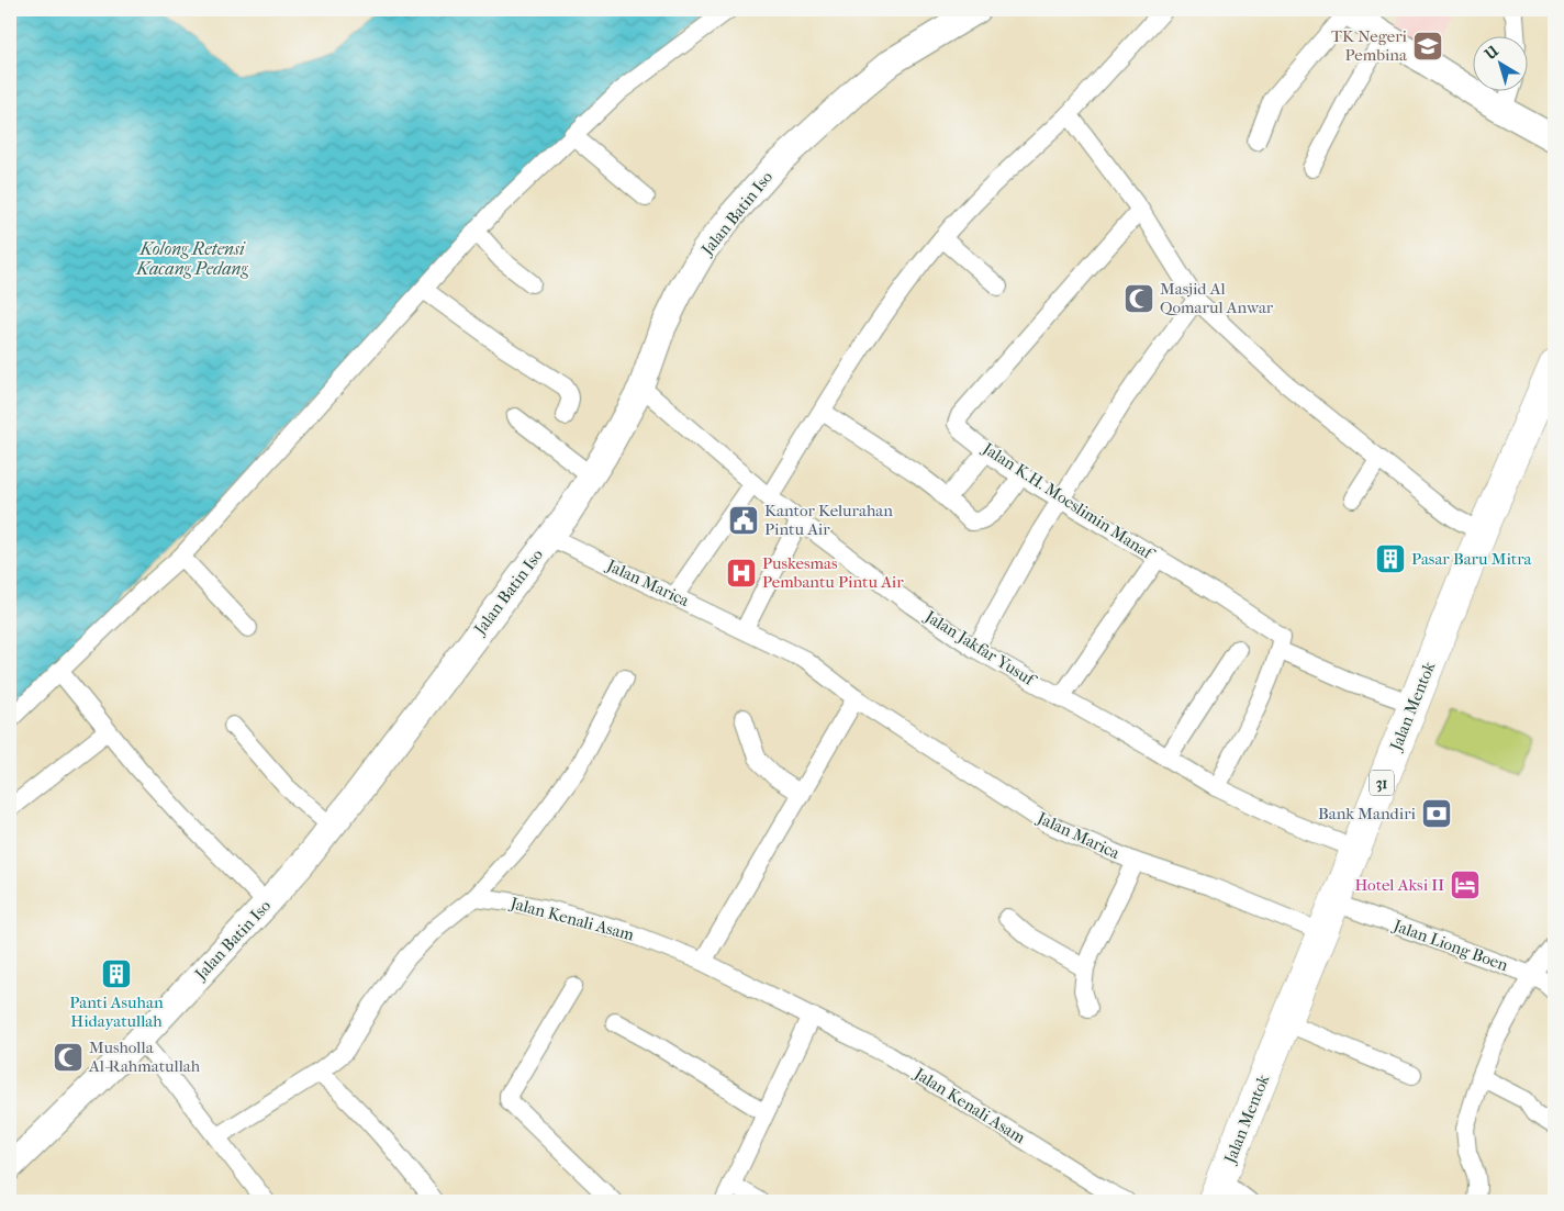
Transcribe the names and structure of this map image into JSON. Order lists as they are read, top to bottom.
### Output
{
  "streets": {
    "highway": ["Jalan Mentok", "31"],
    "street": [
      "Jalan Batin Iso",
      "Jalan K.H. Moeslimin Manaf",
      "Jalan Marica",
      "Jalan Jakfar Yusuf",
      "Jalan Kenali Asam",
      "Jalan Liong Boen"
    ]
  },
  "crossings": [
    ["Jalan Batin Iso", "Jalan Marica"],
    ["Jalan Batin Iso", "Jalan Jakfar Yusuf"],
    ["Jalan K.H. Moeslimin Manaf", "Jalan Mentok"],
    ["Jalan Marica", "Jalan Mentok"],
    ["Jalan Jakfar Yusuf", "Jalan Mentok"],
    ["Jalan Mentok", "Jalan Liong Boen"]
  ],
  "water": ["Kolong Retensi Kacang Pedang"],
  "places": {
    "school or university": ["TK Negeri Pembina"],
    "mosque": ["Masjid Al Qomarul Anwar", "Musholla Al-Rahmatullah"],
    "public building": ["Kantor Kelurahan Pintu Air"],
    "building": ["Pasar Baru Mitra", "Panti Asuhan Hidayatullah"],
    "hospital": ["Puskesmas Pembantu Pintu Air"],
    "bank": ["Bank Mandiri"],
    "hotel": ["Hotel Aksi II"]
  },
  "north": "top left"
}
